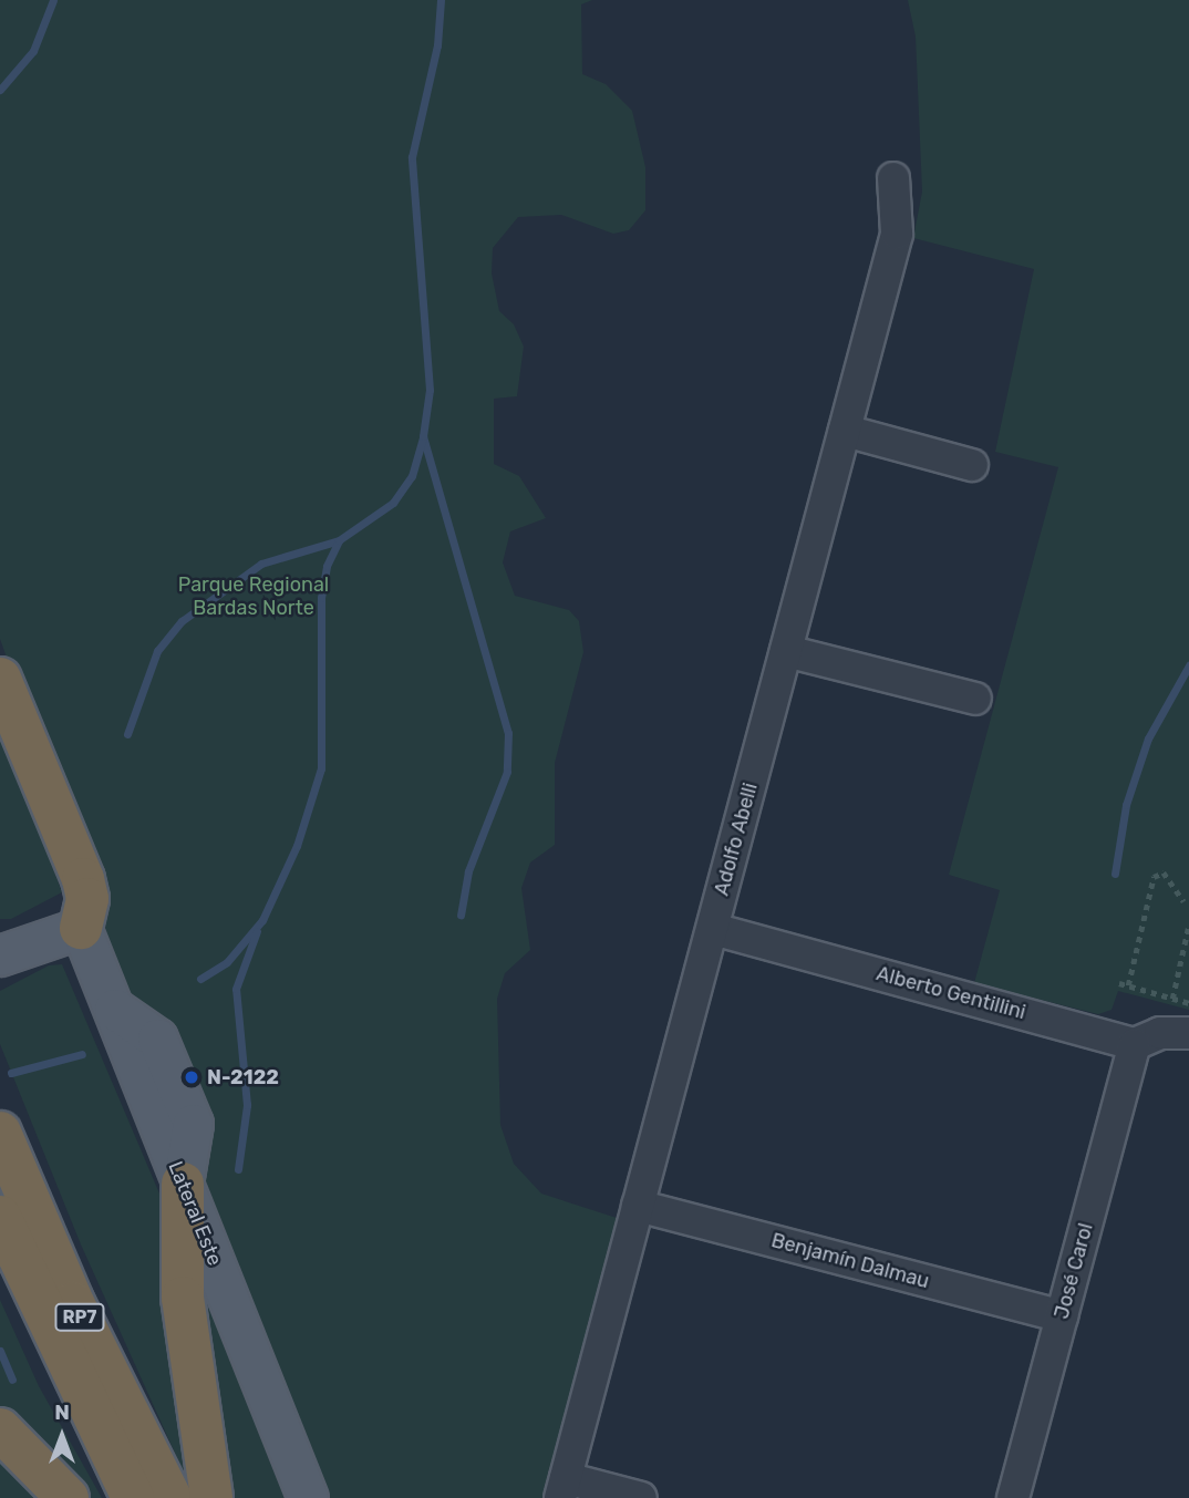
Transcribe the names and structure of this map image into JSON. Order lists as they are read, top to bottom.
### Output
{
  "streets": {
    "highway": ["RP7"],
    "main road": ["Lateral Este"],
    "street": [
      "Adolfo Abelli",
      "Alberto Gentillini",
      "Benjamín Dalmau",
      "José Carol"
    ]
  },
  "crossings": [
    ["Adolfo Abelli", "Alberto Gentillini"],
    ["Adolfo Abelli", "Benjamín Dalmau"],
    ["Alberto Gentillini", "José Carol"],
    ["Benjamín Dalmau", "José Carol"]
  ],
  "parks": ["Parque Regional Bardas Norte"],
  "places": ["N-2122"],
  "north": "top"
}
